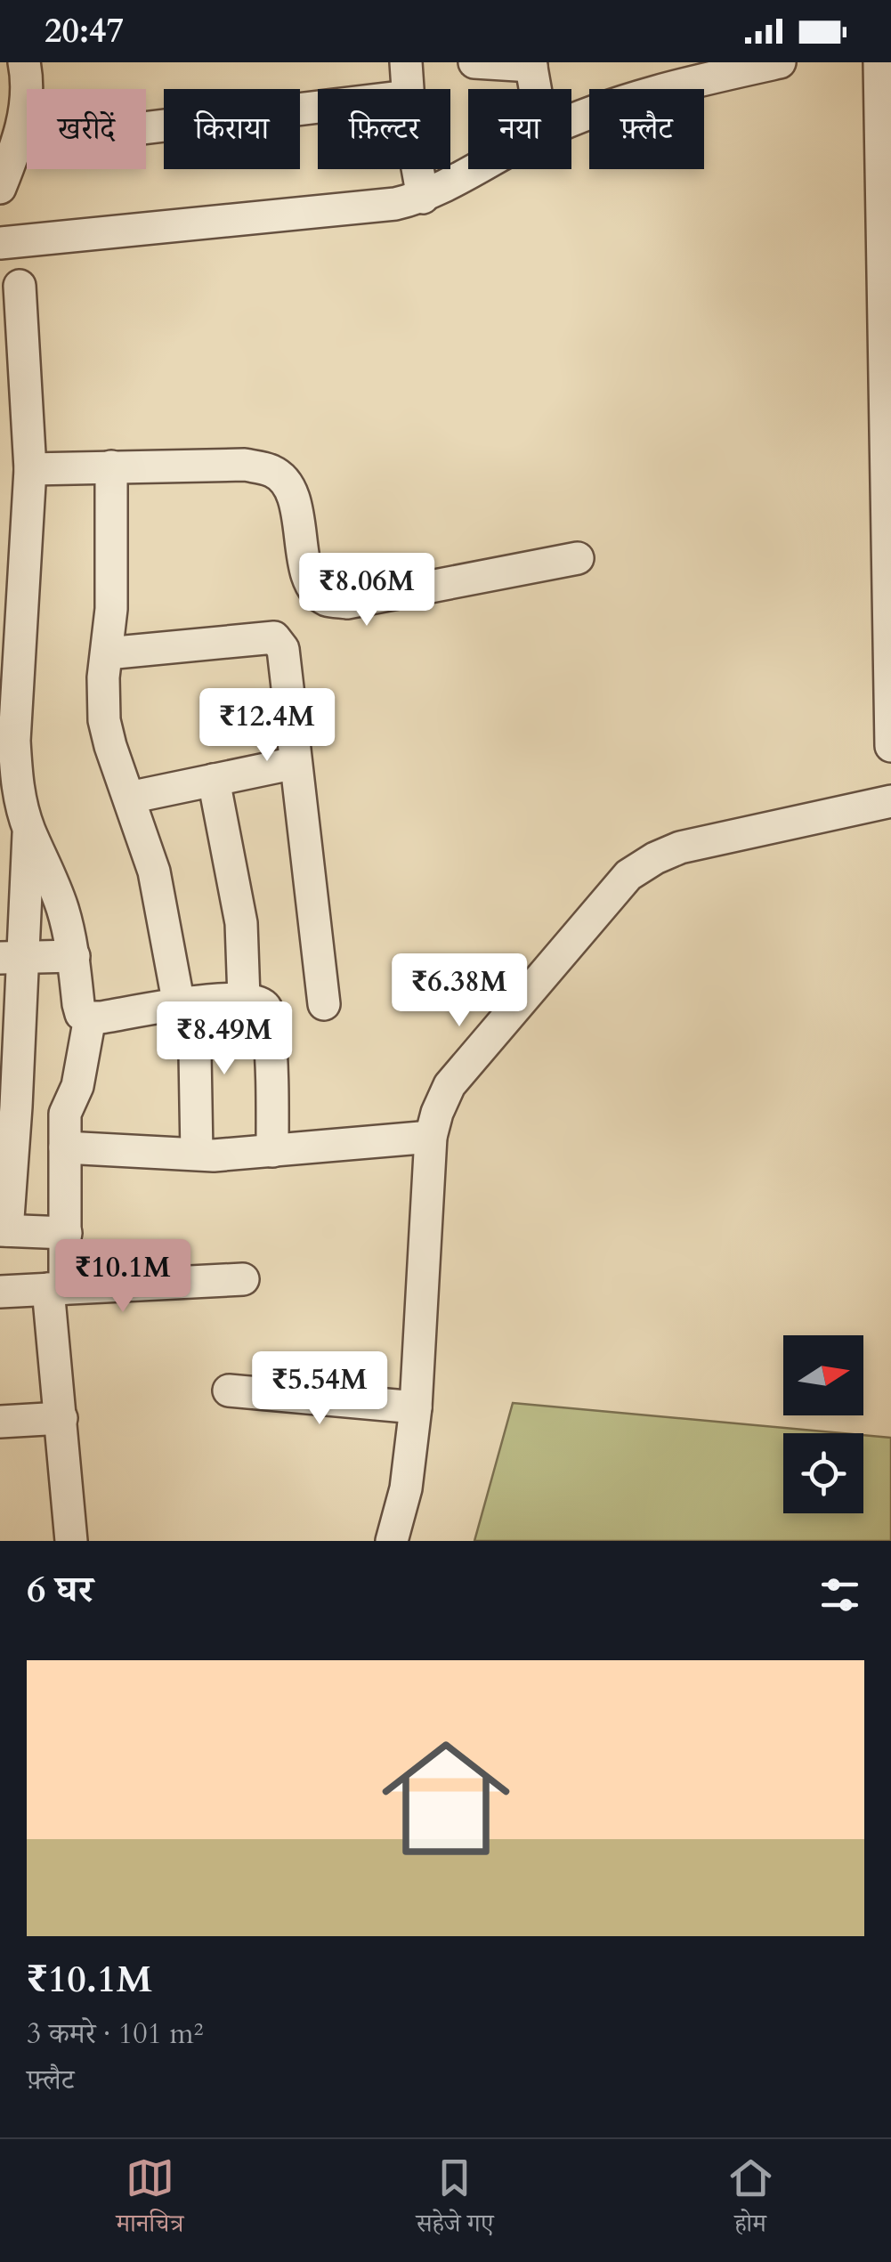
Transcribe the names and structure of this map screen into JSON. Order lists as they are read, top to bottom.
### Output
{
  "north": "right",
  "page": {
    "status": "20:47",
    "chip": [
      "खरीदें",
      "किराया",
      "फ़िल्टर",
      "नया",
      "फ़्लैट"
    ],
    "price": [
      "₹8.06M",
      "₹12.4M",
      "₹6.38M",
      "₹8.49M",
      "₹10.1M",
      "₹5.54M"
    ],
    "heading": "6 घर",
    "list": [
      {
        "name": "₹10.1M",
        "note": "3 कमरे · 101 m² · फ़्लैट"
      }
    ],
    "tabs": ["मानचित्र", "सहेजे गए", "होम"]
  }
}
